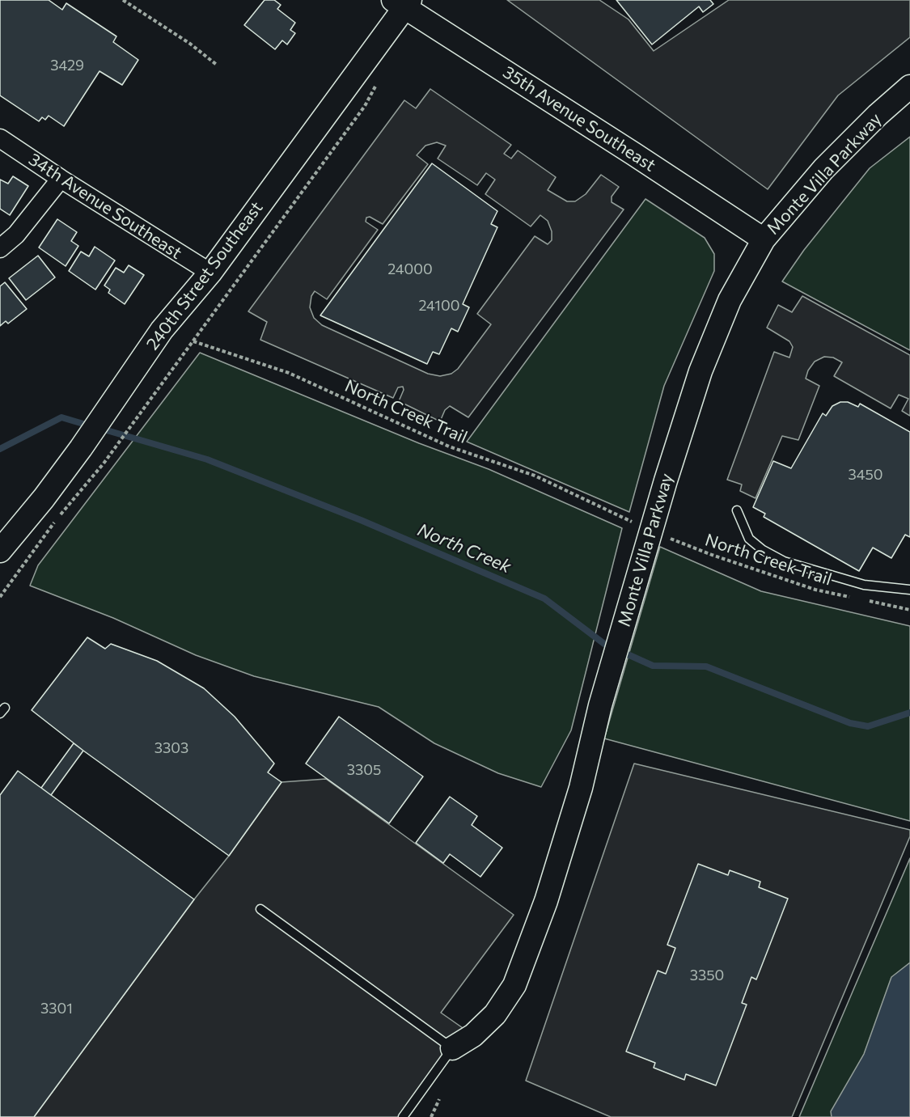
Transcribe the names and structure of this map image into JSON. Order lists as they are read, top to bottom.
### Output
{
  "streets": {
    "street": [
      "35th Avenue Southeast",
      "Monte Villa Parkway",
      "34th Avenue Southeast",
      "240th Street Southeast"
    ],
    "path": ["North Creek Trail"]
  },
  "crossings": [
    ["35th Avenue Southeast", "Monte Villa Parkway"],
    ["35th Avenue Southeast", "240th Street Southeast"],
    ["Monte Villa Parkway", "North Creek Trail"],
    ["34th Avenue Southeast", "240th Street Southeast"]
  ],
  "water": ["North Creek"],
  "house_numbers": [
    "3429",
    "24000",
    "24100",
    "3450",
    "3303",
    "3305",
    "3350",
    "3301"
  ]
}
